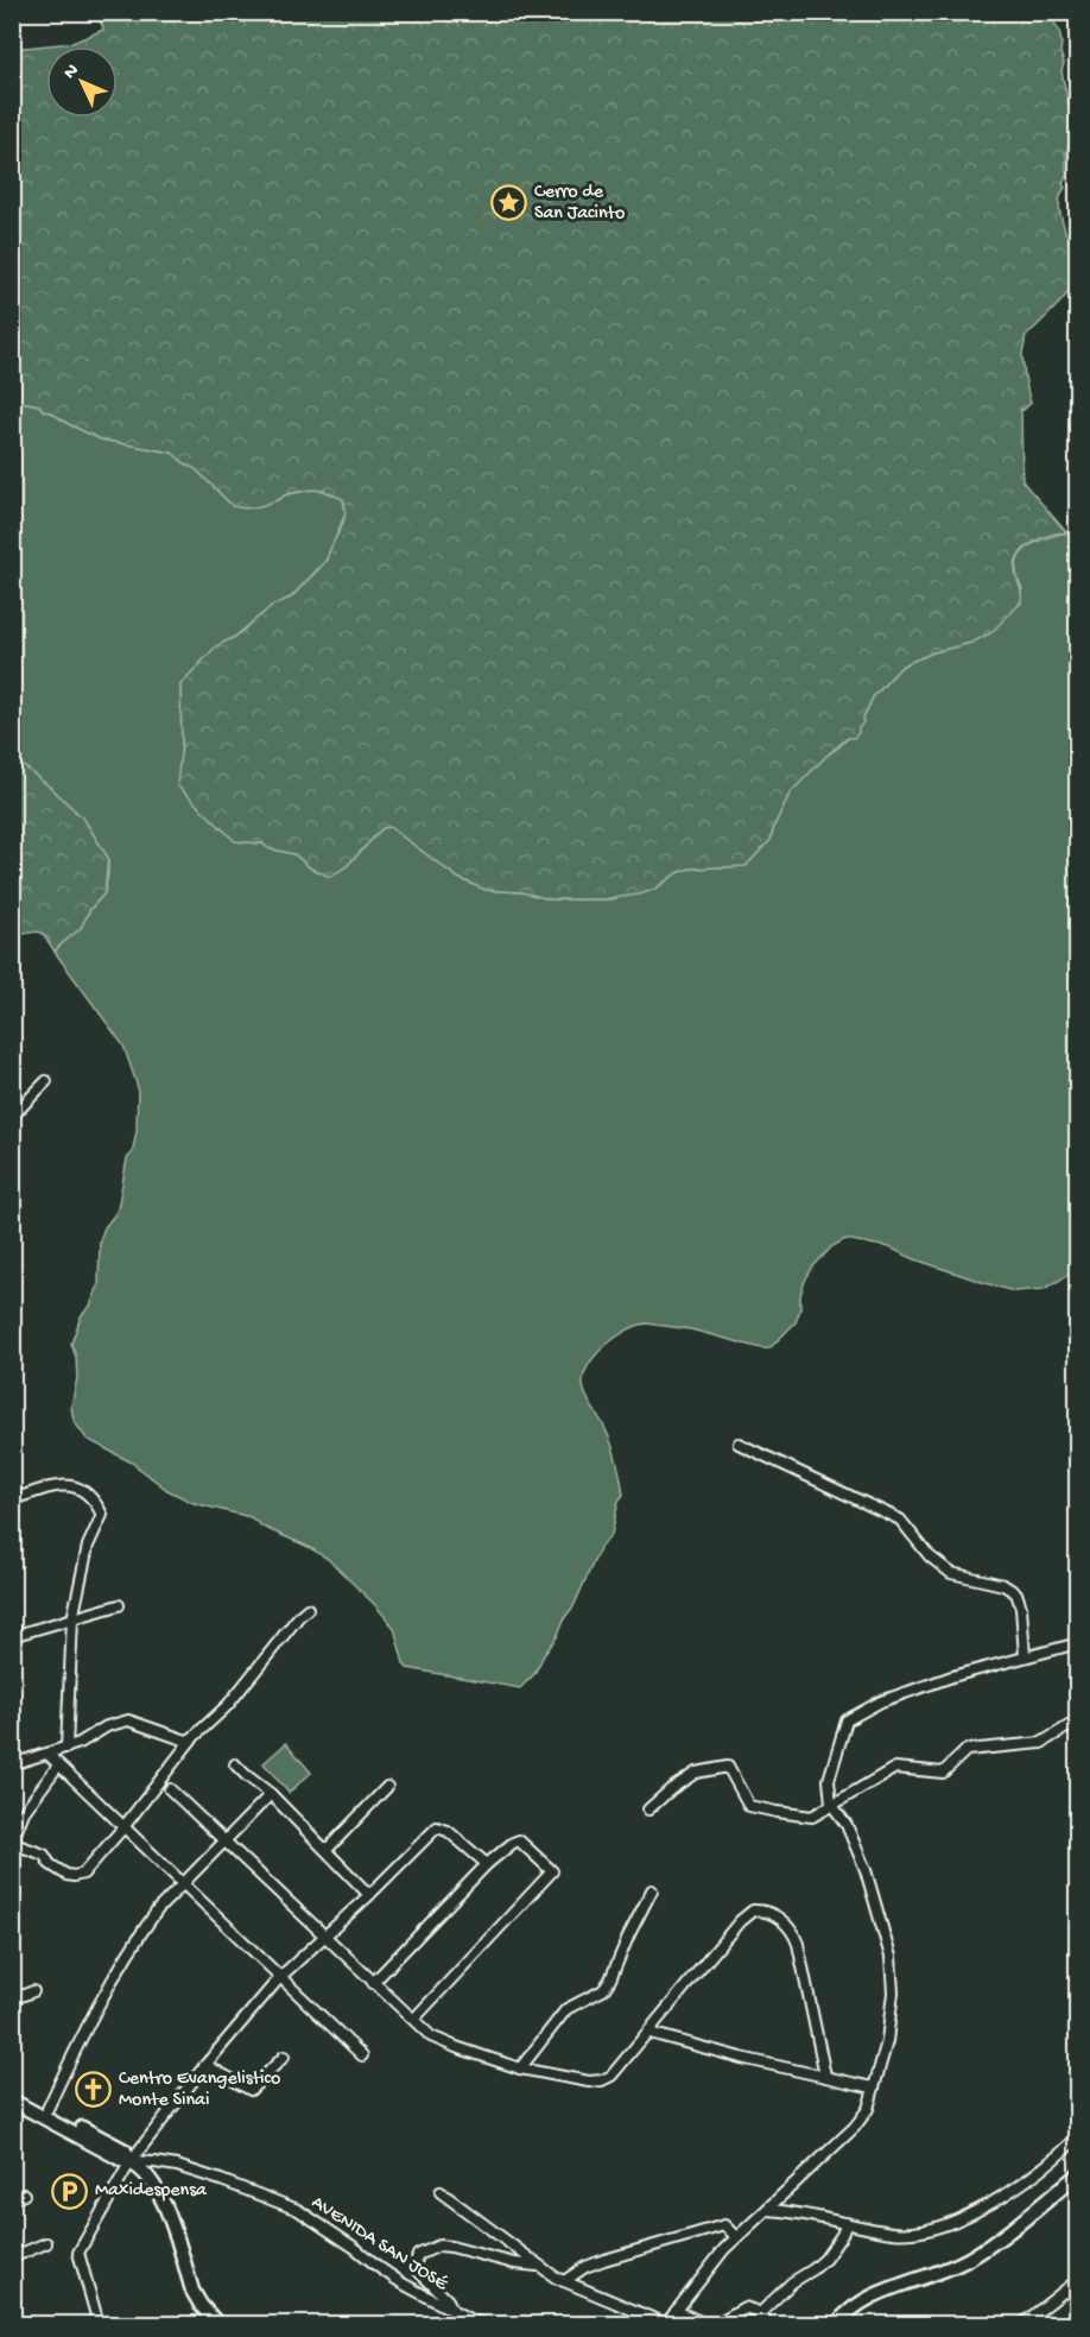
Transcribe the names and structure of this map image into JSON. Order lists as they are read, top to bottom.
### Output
{
  "streets": {
    "street": ["AVENIDA SAN JOSÉ"]
  },
  "places": {
    "place": ["Cerro de San Jacinto"],
    "church": ["Centro Evangelistico Monte Sinai"],
    "parking": ["Maxidespensa"]
  },
  "north": "top left"
}
